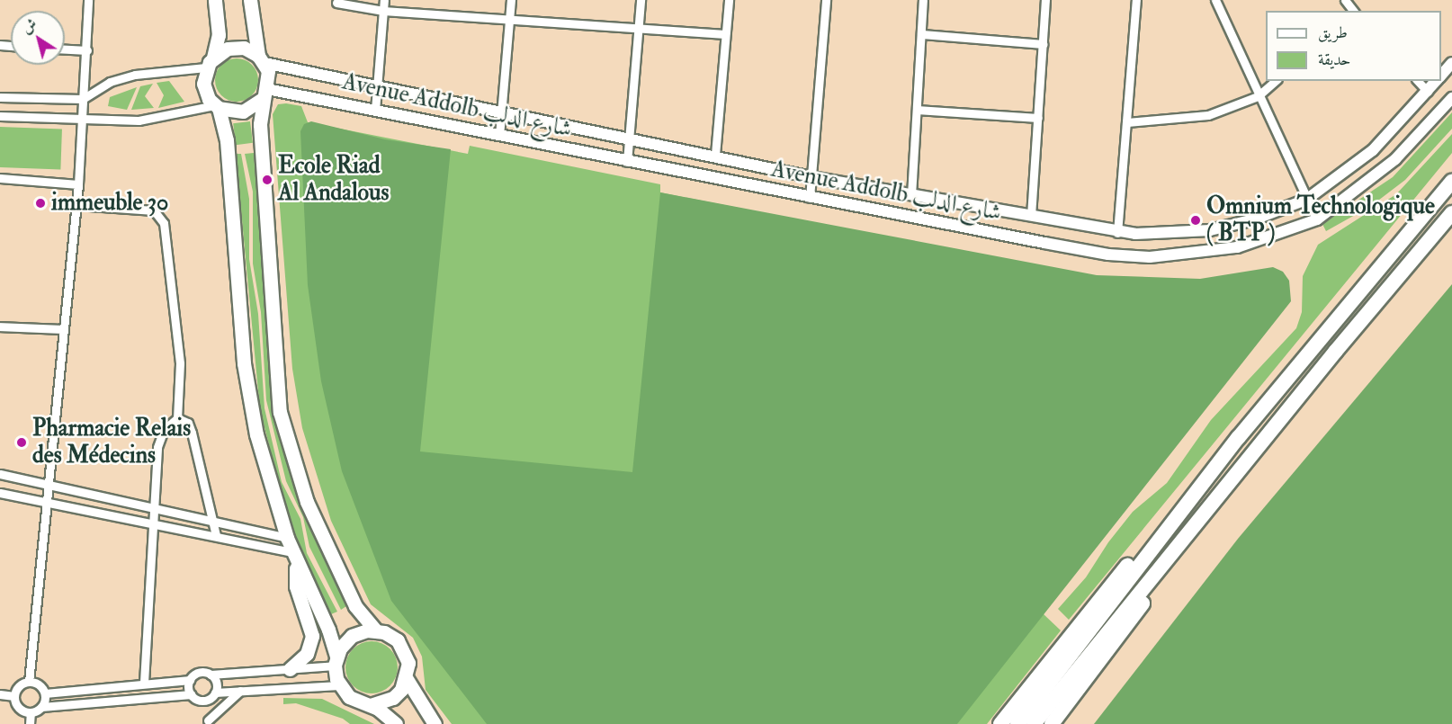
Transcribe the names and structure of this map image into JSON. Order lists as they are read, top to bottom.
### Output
{
  "streets": {
    "street": ["Avenue Addolb شارع الدلب"]
  },
  "places": [
    "Ecole Riad Al Andalous",
    "immeuble 30",
    "Omnium Technologique ( BTP )",
    "Pharmacie Relais des Médecins"
  ],
  "legend": ["طريق", "حديقة"],
  "north": "top left"
}
